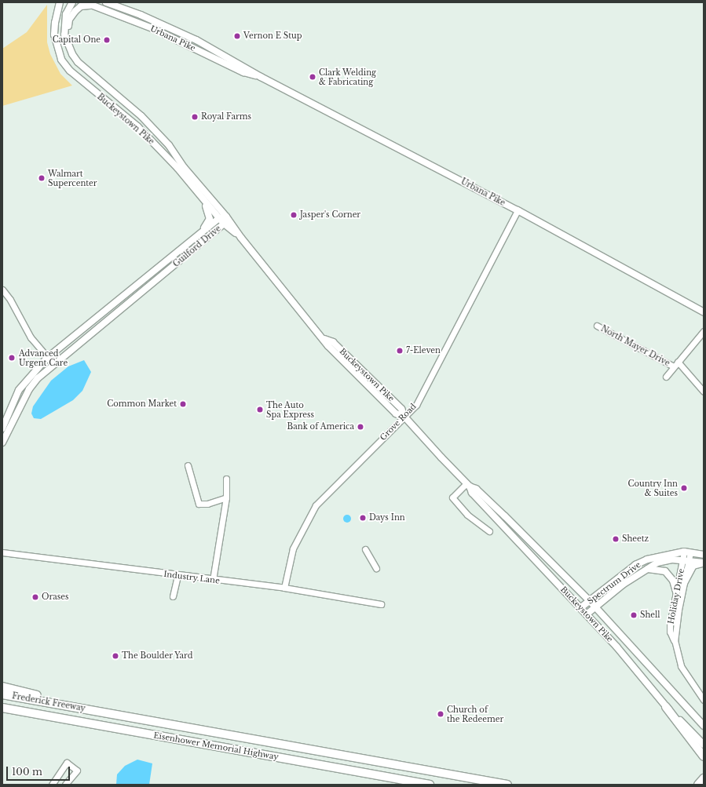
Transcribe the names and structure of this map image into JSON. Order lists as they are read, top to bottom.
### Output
{
  "streets": {
    "highway": ["Frederick Freeway", "Eisenhower Memorial Highway"],
    "main road": [
      "Urbana Pike",
      "Buckeystown Pike",
      "Guilford Drive",
      "Spectrum Drive"
    ],
    "street": [
      "North Mayer Drive",
      "Grove Road",
      "Industry Lane",
      "Holiday Drive"
    ]
  },
  "crossings": [
    ["Urbana Pike", "Grove Road"],
    ["Buckeystown Pike", "Guilford Drive"],
    ["Buckeystown Pike", "Grove Road"],
    ["Buckeystown Pike", "Spectrum Drive"],
    ["Grove Road", "Industry Lane"],
    ["Spectrum Drive", "Holiday Drive"],
    ["Frederick Freeway", "Eisenhower Memorial Highway"]
  ],
  "places": [
    "Vernon E Stup",
    "Capital One",
    "Clark Welding & Fabricating",
    "Royal Farms",
    "Walmart Supercenter",
    "Jasper's Corner",
    "7-Eleven",
    "Advanced Urgent Care",
    "Common Market",
    "The Auto Spa Express",
    "Bank of America",
    "Country Inn & Suites",
    "Days Inn",
    "Sheetz",
    "Orases",
    "Shell",
    "The Boulder Yard",
    "Church of the Redeemer"
  ],
  "scale_bar": "100 m"
}
